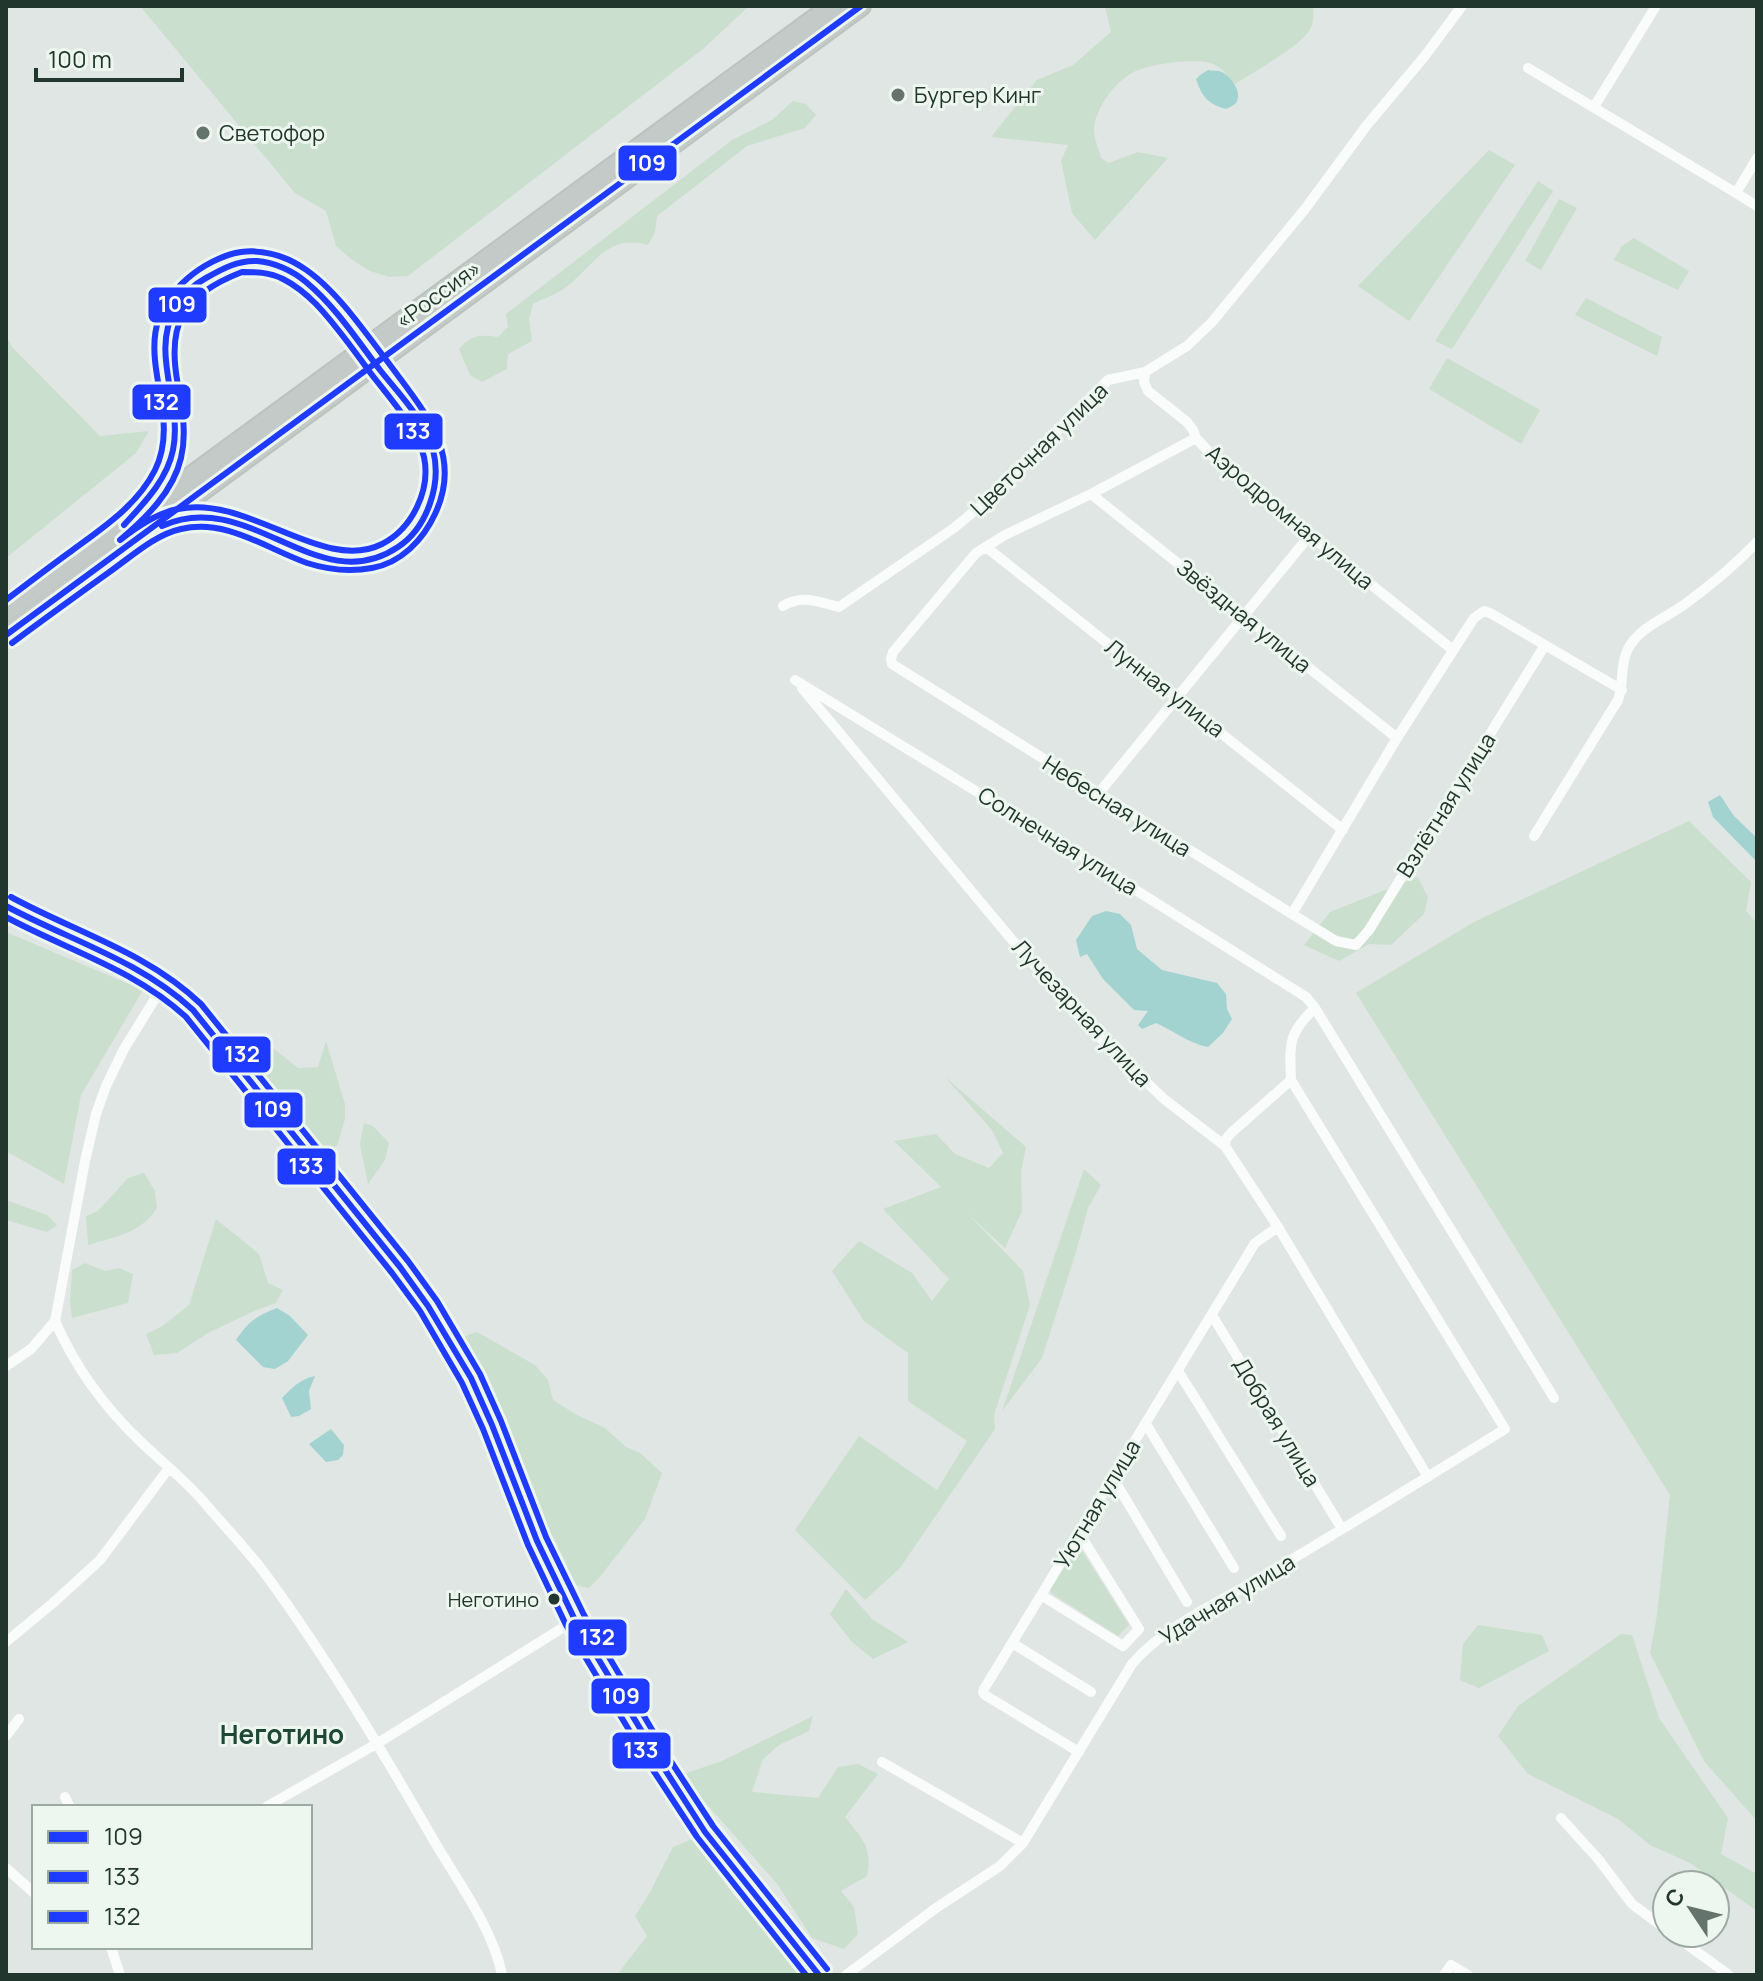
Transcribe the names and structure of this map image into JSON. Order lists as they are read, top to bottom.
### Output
{
  "streets": {
    "highway": ["«Россия»"],
    "street": [
      "Цветочная улица",
      "Аэродромная улица",
      "Звёздная улица",
      "Лунная улица",
      "Взлётная улица",
      "Небесная улица",
      "Солнечная улица",
      "Лучезарная улица",
      "Добрая улица",
      "Уютная улица",
      "Удачная улица"
    ]
  },
  "crossings": [
    ["Цветочная улица", "Аэродромная улица"],
    ["Лунная улица", "Небесная улица"],
    ["Взлётная улица", "Небесная улица"],
    ["Солнечная улица", "Лучезарная улица"],
    ["Лучезарная улица", "Уютная улица"],
    ["Лучезарная улица", "Удачная улица"],
    ["Добрая улица", "Уютная улица"],
    ["Добрая улица", "Удачная улица"],
    ["Уютная улица", "Удачная улица"]
  ],
  "districts": ["Неготино"],
  "places": ["Бургер Кинг", "Светофор", "Неготино"],
  "lines": ["transit line 109", "transit line 132", "transit line 133"],
  "legend": ["109", "133", "132"],
  "scale_bar": "100 m",
  "north": "top left"
}
